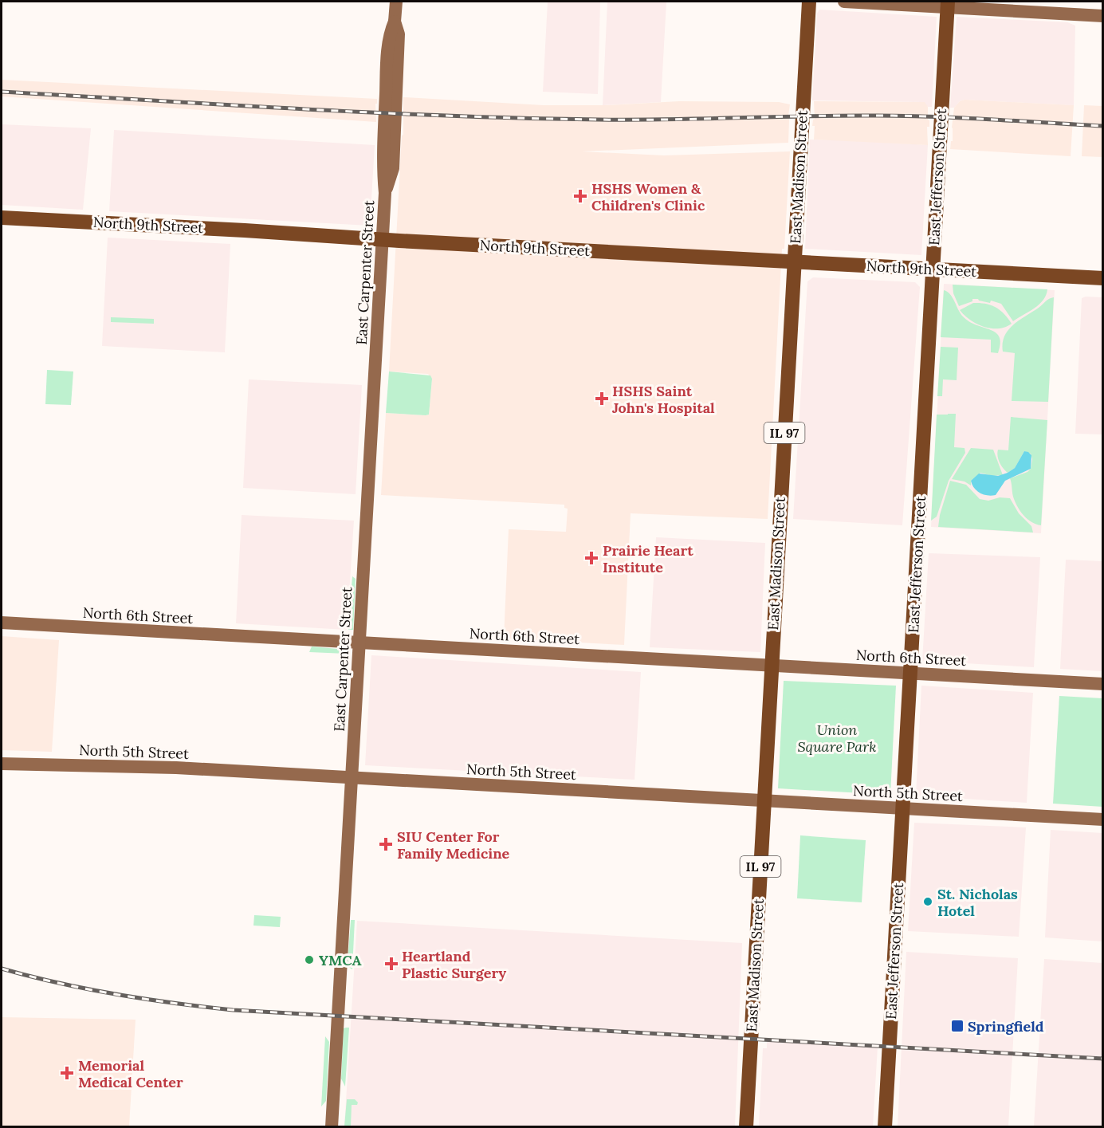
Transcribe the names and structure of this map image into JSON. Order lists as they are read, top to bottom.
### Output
{
  "streets": {
    "main road": [
      "East Madison Street",
      "East Jefferson Street",
      "North 9th Street",
      "East Carpenter Street",
      "IL 97",
      "North 6th Street",
      "North 5th Street"
    ]
  },
  "crossings": [
    ["East Madison Street", "North 9th Street"],
    ["East Madison Street", "North 6th Street"],
    ["East Madison Street", "North 5th Street"],
    ["East Jefferson Street", "North 9th Street"],
    ["East Jefferson Street", "North 6th Street"],
    ["East Jefferson Street", "North 5th Street"],
    ["North 9th Street", "East Carpenter Street"],
    ["East Carpenter Street", "North 6th Street"],
    ["East Carpenter Street", "North 5th Street"]
  ],
  "parks": ["Union Square Park"],
  "places": {
    "health": [
      "HSHS Women & Children's Clinic",
      "HSHS Saint John's Hospital",
      "Prairie Heart Institute",
      "SIU Center For Family Medicine",
      "Heartland Plastic Surgery",
      "Memorial Medical Center"
    ],
    "other": ["St. Nicholas Hotel", "YMCA"],
    "transit": ["Springfield"]
  }
}
